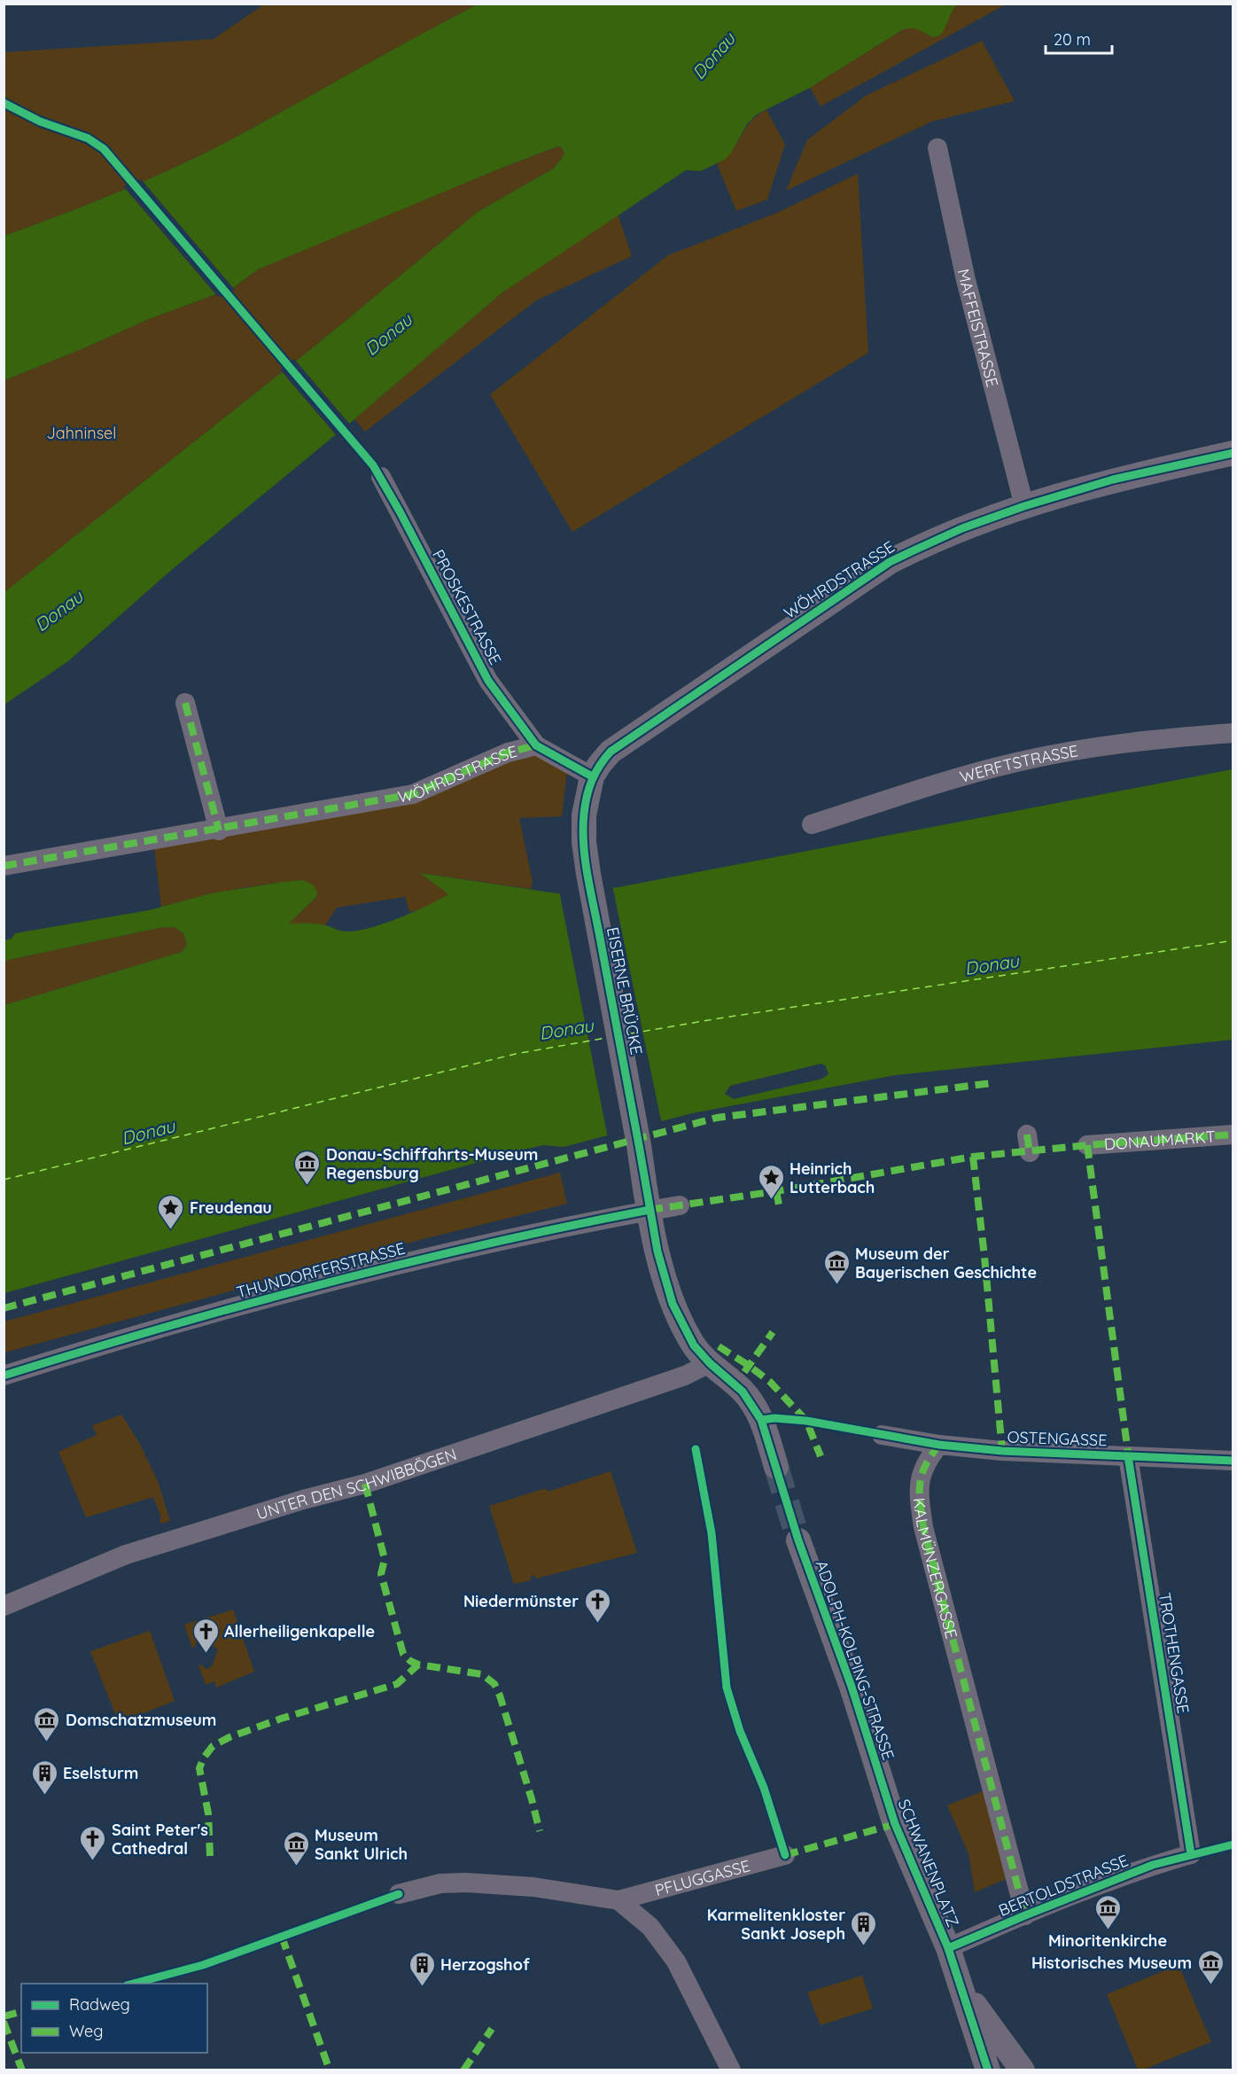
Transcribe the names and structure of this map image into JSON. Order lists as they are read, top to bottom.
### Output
{
  "streets": {
    "street": [
      "MAFFEISTRASSE",
      "WÖHRDSTRASSE",
      "PROSKESTRASSE",
      "WERFTSTRASSE",
      "EISERNE BRÜCKE",
      "DONAUMARKT",
      "THUNDORFERSTRASSE",
      "OSTENGASSE",
      "UNTER DEN SCHWIBBÖGEN",
      "KALMÜNZERGASSE",
      "TROTHENGASSE",
      "ADOLPH-KOLPING-STRASSE",
      "SCHWANENPLATZ",
      "PFLUGGASSE",
      "BERTOLDSTRASSE"
    ]
  },
  "crossings": [
    ["MAFFEISTRASSE", "WÖHRDSTRASSE"],
    ["WÖHRDSTRASSE", "PROSKESTRASSE"],
    ["WÖHRDSTRASSE", "EISERNE BRÜCKE"],
    ["EISERNE BRÜCKE", "THUNDORFERSTRASSE"],
    ["EISERNE BRÜCKE", "UNTER DEN SCHWIBBÖGEN"],
    ["OSTENGASSE", "KALMÜNZERGASSE"],
    ["OSTENGASSE", "TROTHENGASSE"],
    ["KALMÜNZERGASSE", "BERTOLDSTRASSE"],
    ["TROTHENGASSE", "BERTOLDSTRASSE"],
    ["ADOLPH-KOLPING-STRASSE", "SCHWANENPLATZ"],
    ["SCHWANENPLATZ", "BERTOLDSTRASSE"]
  ],
  "water": ["Donau"],
  "parks": ["Jahninsel"],
  "places": {
    "museum": [
      "Donau-Schiffahrts-Museum Regensburg",
      "Museum der Bayerischen Geschichte",
      "Domschatzmuseum",
      "Museum Sankt Ulrich",
      "Minoritenkirche",
      "Historisches Museum"
    ],
    "place": ["Heinrich Lutterbach", "Freudenau"],
    "church": ["Niedermünster", "Allerheiligenkapelle", "Saint Peter's Cathedral"],
    "building": ["Eselsturm", "Karmelitenkloster Sankt Joseph", "Herzogshof"]
  },
  "legend": ["Radweg", "Weg"],
  "scale_bar": "20 m"
}
